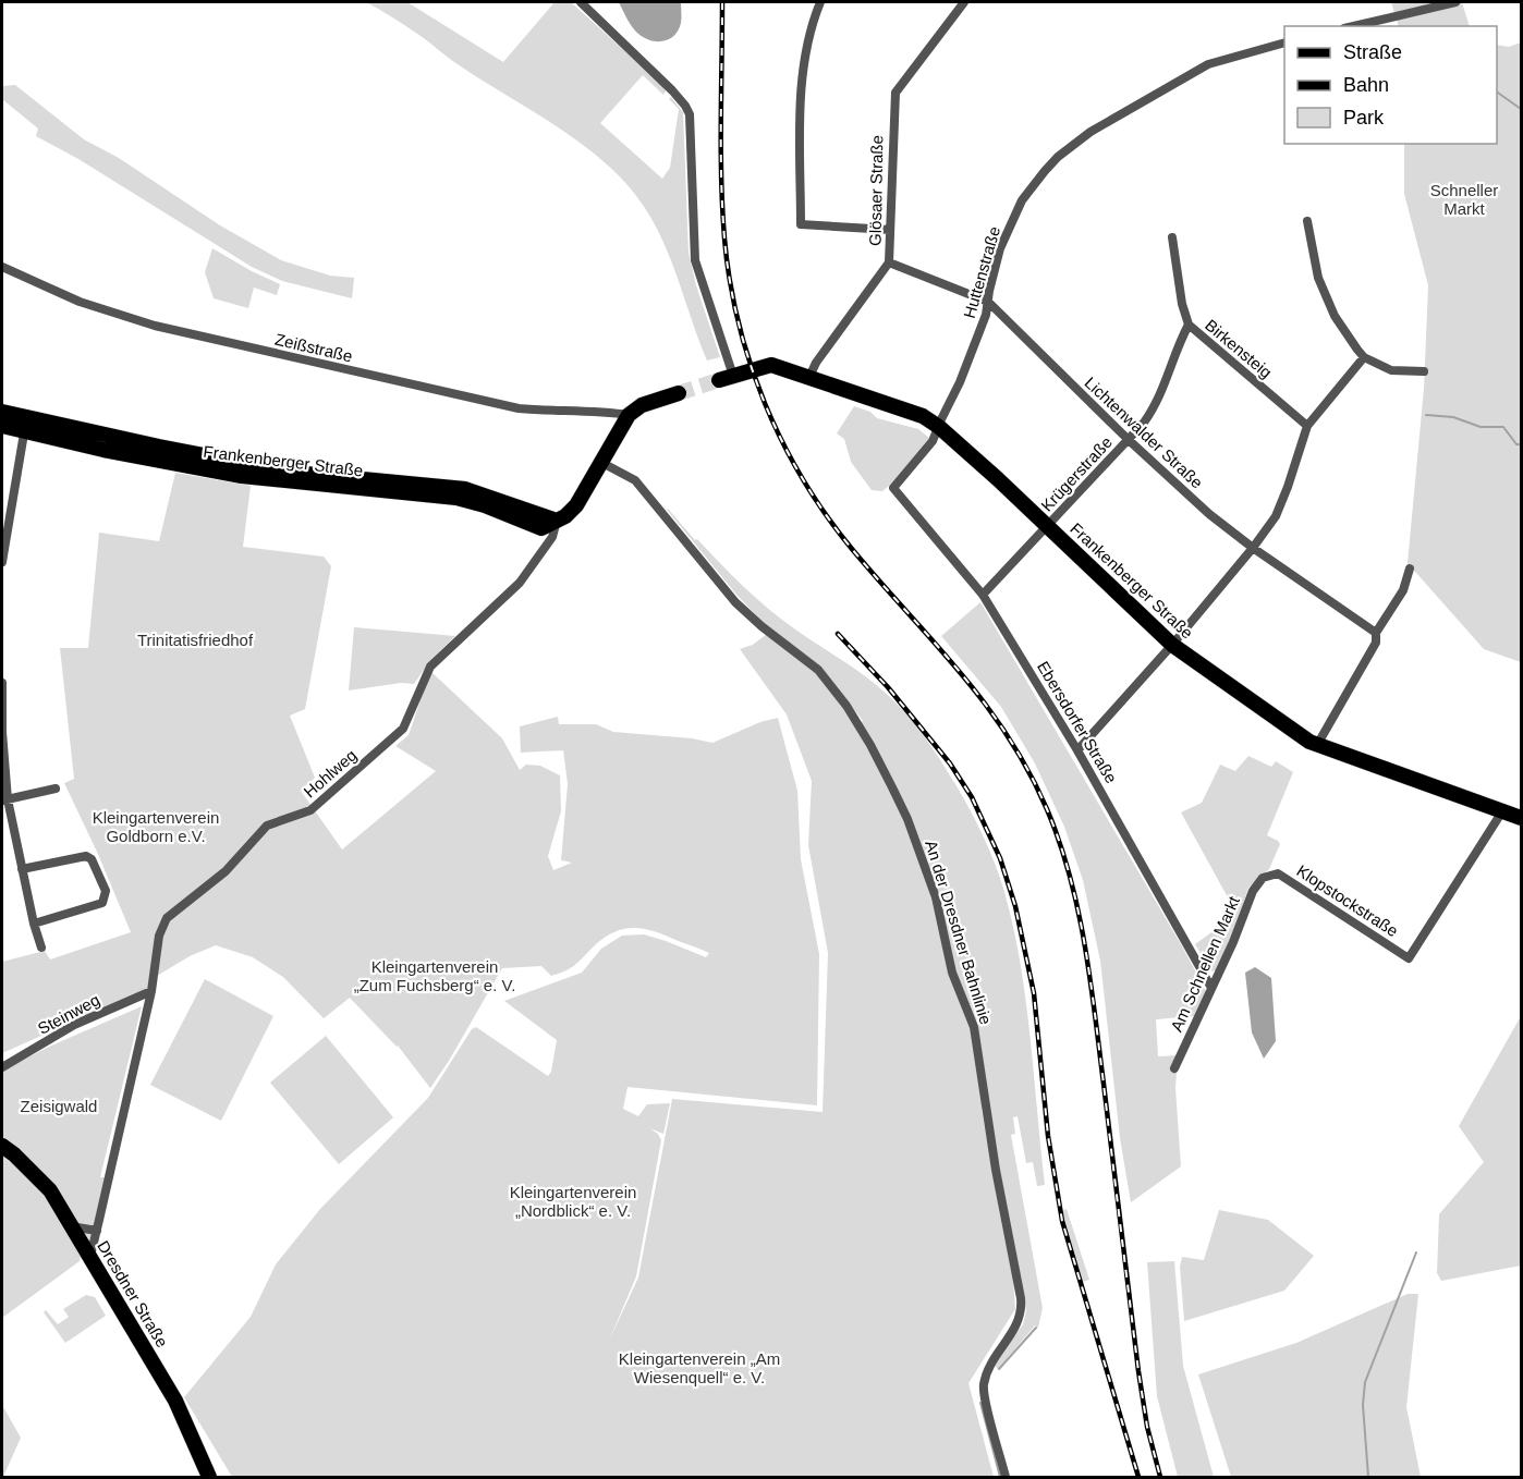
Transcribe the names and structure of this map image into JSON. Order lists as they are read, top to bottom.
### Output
{
  "streets": {
    "main road": ["Frankenberger Straße", "Dresdner Straße"],
    "street": [
      "Glösaer Straße",
      "Huttenstraße",
      "Zeißstraße",
      "Birkensteig",
      "Lichtenwalder Straße",
      "Krügerstraße",
      "Ebersdorfer Straße",
      "Hohlweg",
      "Klopstockstraße",
      "An der Dresdner Bahnlinie",
      "Am Schnellen Markt",
      "Steinweg"
    ]
  },
  "crossings": [
    ["Glösaer Straße", "Lichtenwalder Straße"],
    ["Glösaer Straße", "Frankenberger Straße"],
    ["Huttenstraße", "Lichtenwalder Straße"],
    ["Huttenstraße", "Frankenberger Straße"],
    ["Huttenstraße", "Ebersdorfer Straße"],
    ["Birkensteig", "Krügerstraße"],
    ["Lichtenwalder Straße", "Krügerstraße"],
    ["Frankenberger Straße", "Krügerstraße"],
    ["Frankenberger Straße", "Hohlweg"],
    ["Frankenberger Straße", "Klopstockstraße"],
    ["Krügerstraße", "Ebersdorfer Straße"],
    ["Ebersdorfer Straße", "Am Schnellen Markt"],
    ["Hohlweg", "Steinweg"],
    ["Hohlweg", "Dresdner Straße"],
    ["Klopstockstraße", "Am Schnellen Markt"]
  ],
  "parks": [
    "Schneller Markt",
    "Trinitatisfriedhof",
    "Kleingartenverein Goldborn e.V.",
    "Kleingartenverein „Zum Fuchsberg“ e. V.",
    "Zeisigwald",
    "Kleingartenverein „Nordblick“ e. V.",
    "Kleingartenverein „Am Wiesenquell“ e. V."
  ],
  "legend": ["Straße", "Bahn", "Park"]
}
